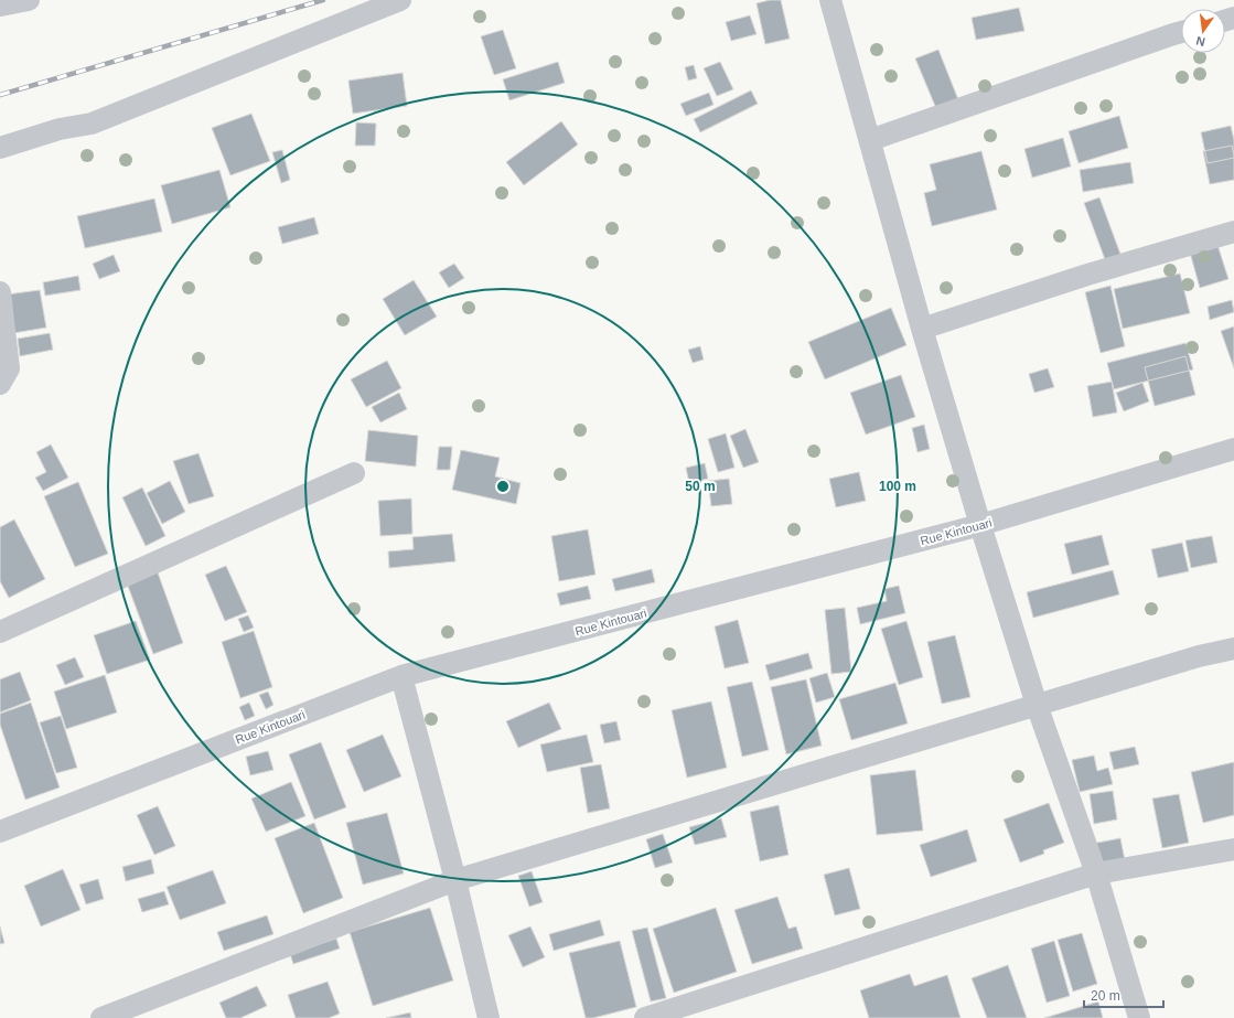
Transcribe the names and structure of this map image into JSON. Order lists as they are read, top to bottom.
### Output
{
  "streets": {
    "street": ["Rue Kintouari"]
  },
  "scale_bar": "20 m",
  "north": "bottom",
  "rings": ["50 m", "100 m"]
}
